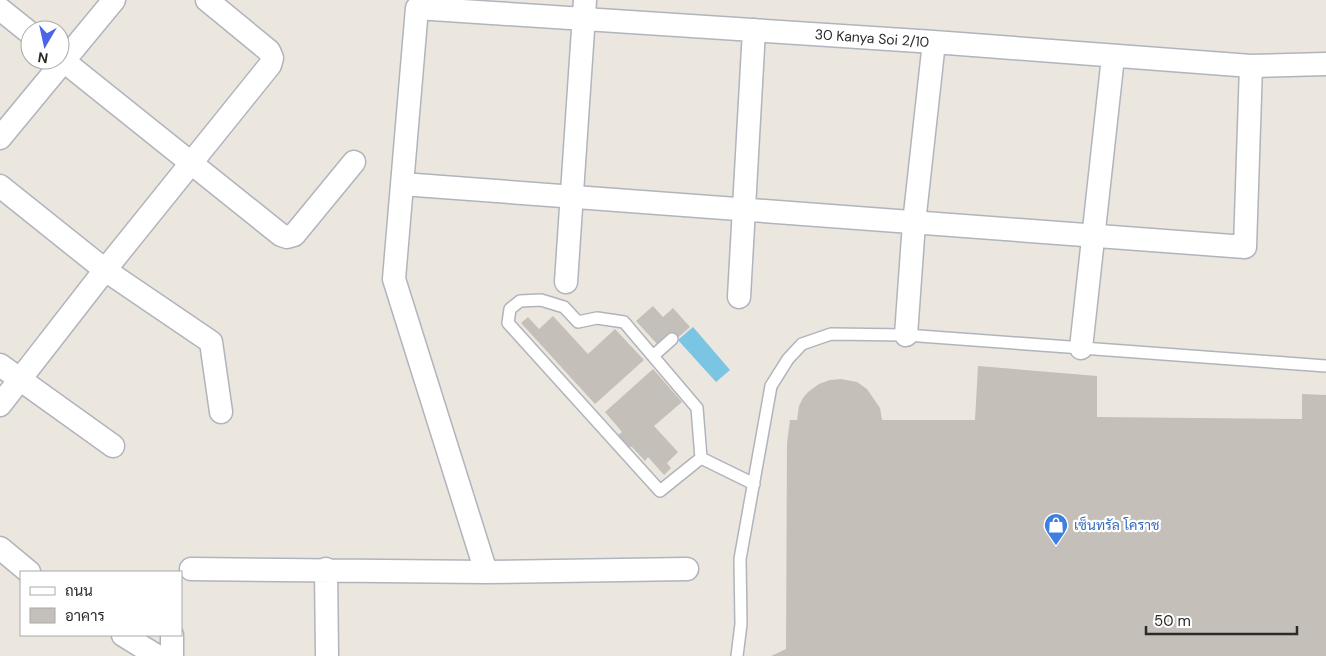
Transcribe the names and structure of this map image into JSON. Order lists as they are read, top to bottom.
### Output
{
  "streets": {
    "street": ["30 Kanya Soi 2/10"]
  },
  "places": {
    "shop": ["เซ็นทรัล โคราช"]
  },
  "legend": ["ถนน", "อาคาร"],
  "scale_bar": "50 m",
  "north": "bottom"
}
